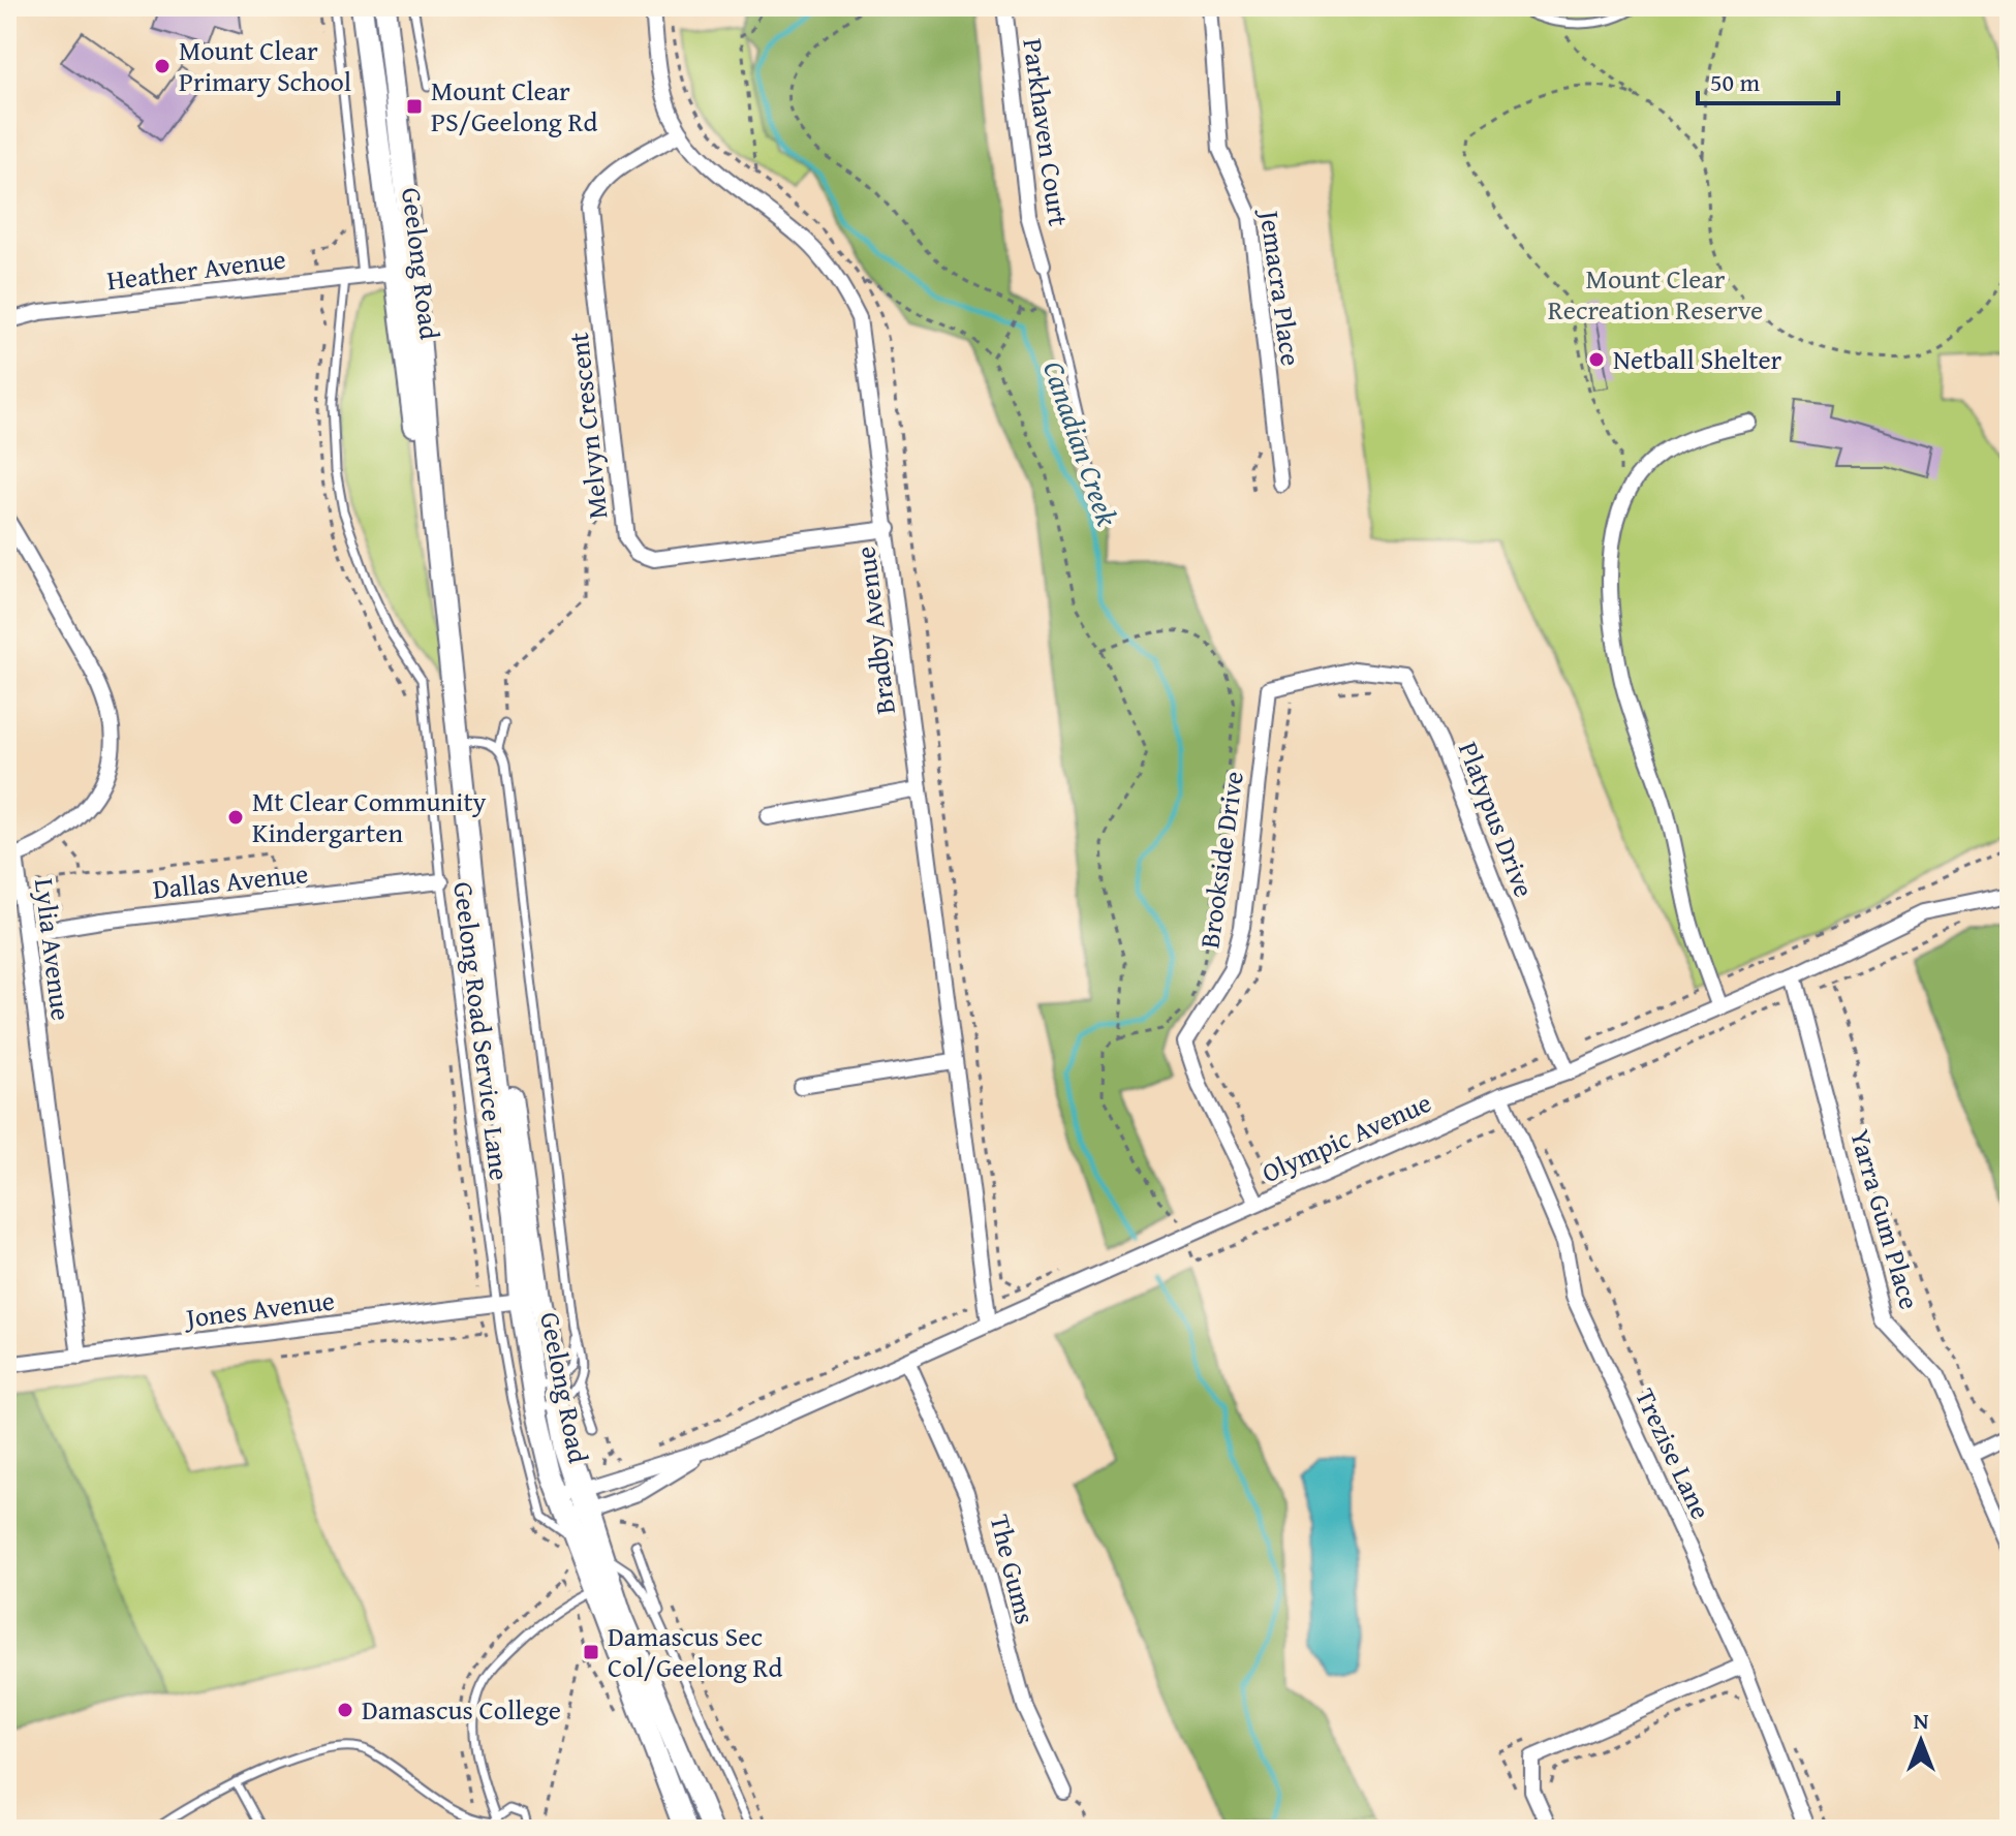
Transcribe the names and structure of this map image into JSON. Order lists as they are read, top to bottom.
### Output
{
  "streets": {
    "main road": ["Geelong Road"],
    "street": [
      "Parkhaven Court",
      "Heather Avenue",
      "Jemacra Place",
      "Melvyn Crescent",
      "Bradby Avenue",
      "Platypus Drive",
      "Brookside Drive",
      "Dallas Avenue",
      "Lylia Avenue",
      "Olympic Avenue",
      "Yarra Gum Place",
      "Jones Avenue",
      "Trezise Lane",
      "The Gums"
    ],
    "lane": ["Geelong Road Service Lane"]
  },
  "crossings": [
    ["Geelong Road", "Heather Avenue"],
    ["Geelong Road", "Geelong Road Service Lane"],
    ["Geelong Road", "Olympic Avenue"],
    ["Geelong Road", "Jones Avenue"],
    ["Heather Avenue", "Geelong Road Service Lane"],
    ["Melvyn Crescent", "Bradby Avenue"],
    ["Bradby Avenue", "Olympic Avenue"],
    ["Platypus Drive", "Brookside Drive"],
    ["Platypus Drive", "Olympic Avenue"],
    ["Brookside Drive", "Olympic Avenue"],
    ["Dallas Avenue", "Lylia Avenue"],
    ["Dallas Avenue", "Geelong Road Service Lane"],
    ["Lylia Avenue", "Jones Avenue"],
    ["Geelong Road Service Lane", "Jones Avenue"],
    ["Olympic Avenue", "Yarra Gum Place"],
    ["Olympic Avenue", "Trezise Lane"],
    ["Olympic Avenue", "The Gums"]
  ],
  "water": ["Canadian Creek"],
  "parks": ["Mount Clear Recreation Reserve"],
  "places": {
    "other": [
      "Mount Clear Primary School",
      "Netball Shelter",
      "Mt Clear Community Kindergarten",
      "Damascus College"
    ],
    "transit": ["Mount Clear PS/Geelong Rd", "Damascus Sec Col/Geelong Rd"]
  },
  "scale_bar": "50 m",
  "north": "top"
}
